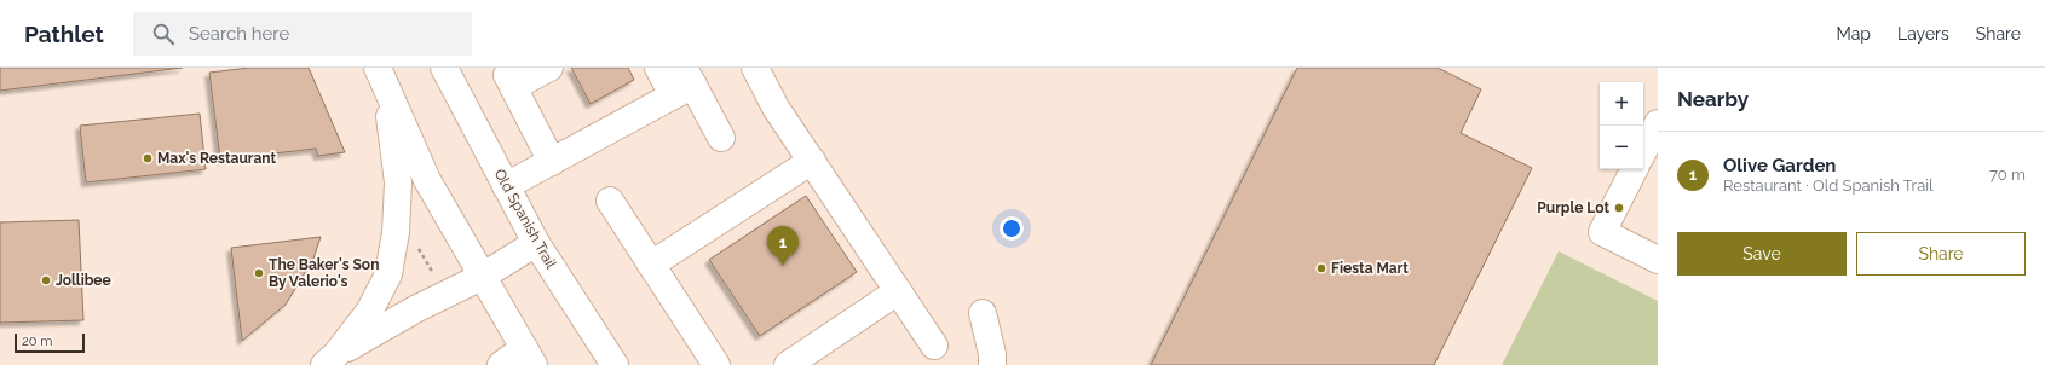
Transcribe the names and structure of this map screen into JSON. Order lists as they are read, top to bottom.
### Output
{
  "streets": {
    "main road": ["Old Spanish Trail"]
  },
  "places": [
    "Max's Restaurant",
    "Purple Lot",
    "Fiesta Mart",
    "The Baker's Son By Valerio's",
    "Jollibee"
  ],
  "scale_bar": "20 m",
  "page": {
    "header": "Pathlet",
    "search": "Search here",
    "nav": ["Map", "Layers", "Share"],
    "heading": "Nearby",
    "map_buttons": ["+", "−"],
    "list": [
      {
        "mark": "1",
        "name": "Olive Garden",
        "note": "Restaurant · Old Spanish Trail",
        "value": "70 m"
      }
    ],
    "buttons": ["Save", "Share"],
    "pins": "1",
    "scale": "20 m"
  }
}
